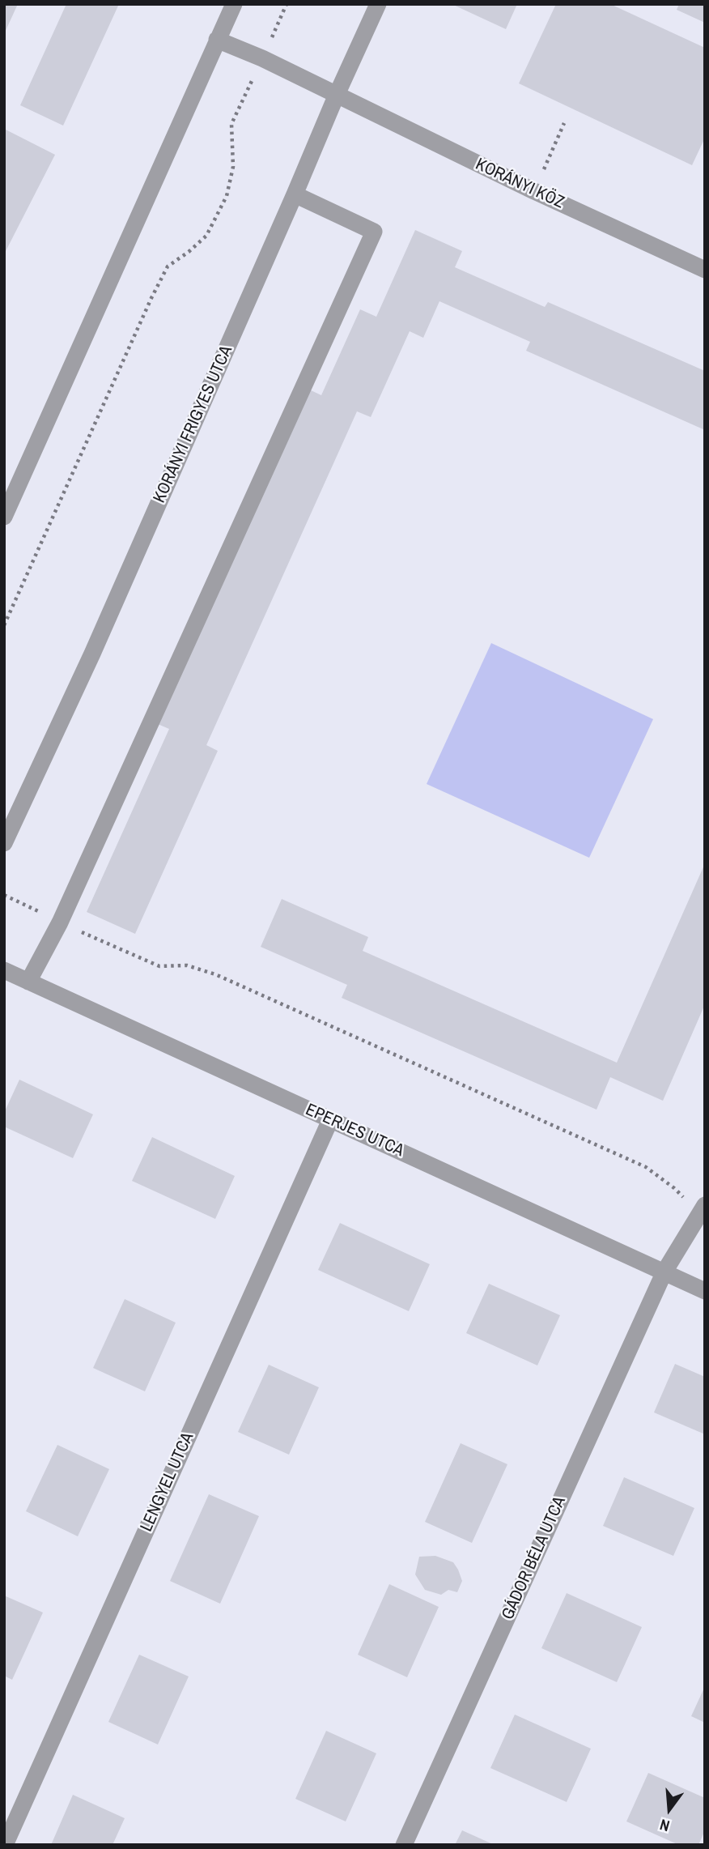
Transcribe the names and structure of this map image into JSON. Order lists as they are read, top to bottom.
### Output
{
  "streets": {
    "street": [
      "KORÁNYI KÖZ",
      "KORÁNYI FRIGYES UTCA",
      "EPERJES UTCA",
      "LENGYEL UTCA",
      "GÁDOR BÉLA UTCA"
    ]
  },
  "crossings": [
    ["KORÁNYI KÖZ", "KORÁNYI FRIGYES UTCA"],
    ["EPERJES UTCA", "LENGYEL UTCA"],
    ["EPERJES UTCA", "GÁDOR BÉLA UTCA"]
  ],
  "north": "bottom"
}
